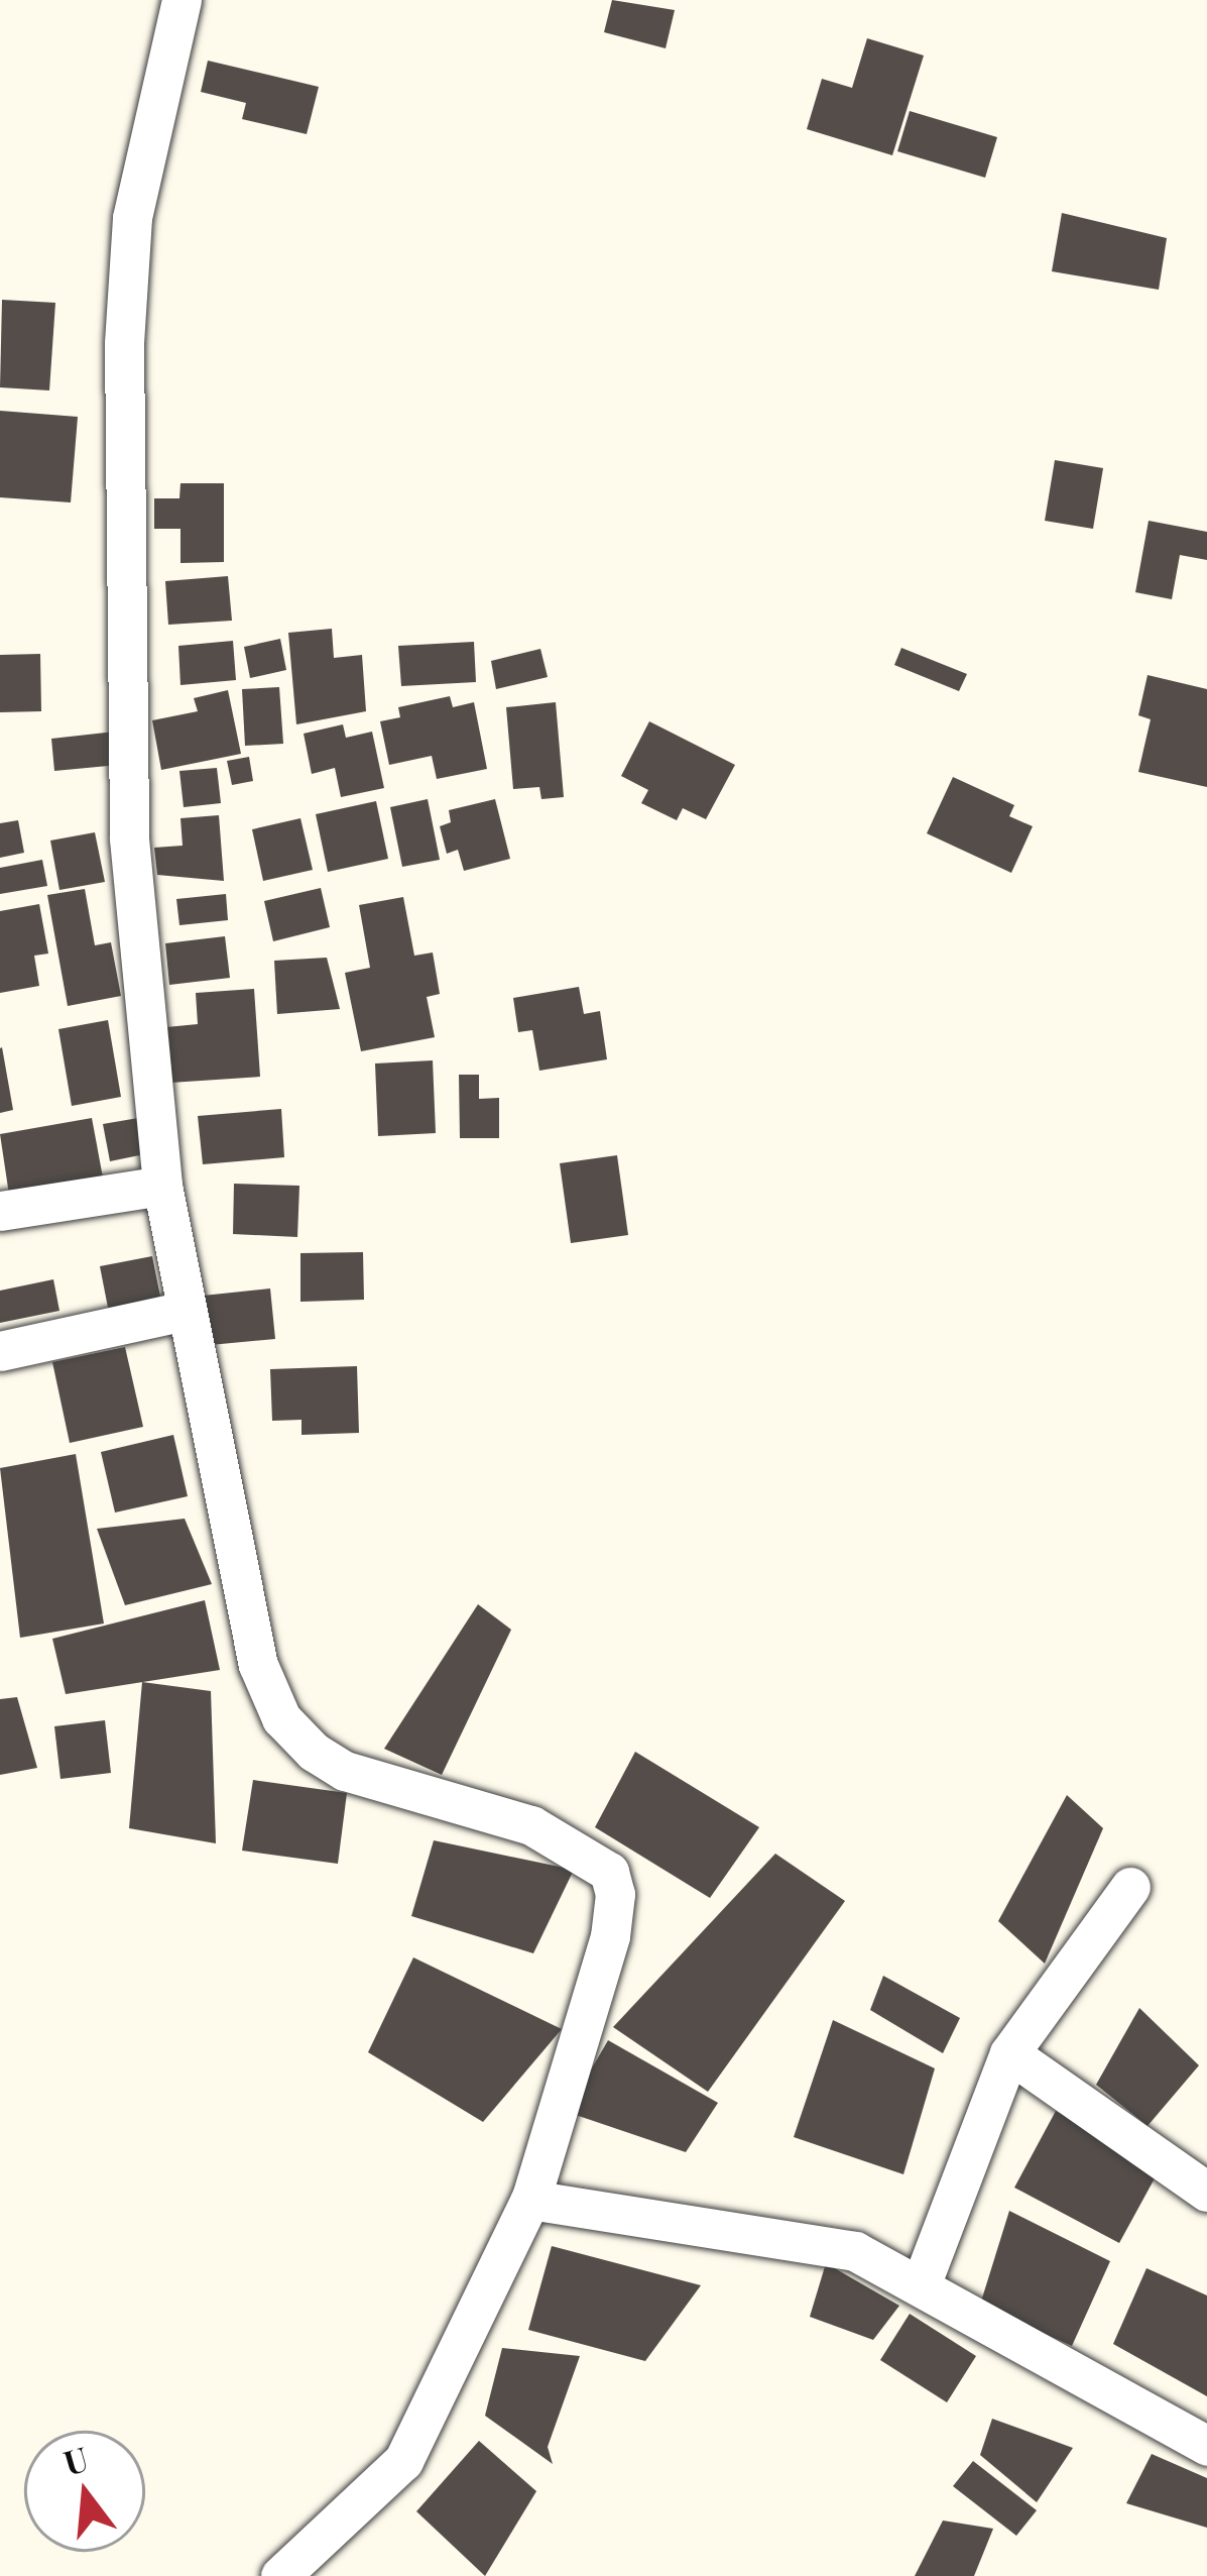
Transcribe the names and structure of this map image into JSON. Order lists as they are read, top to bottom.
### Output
{
  "north": "top"
}
